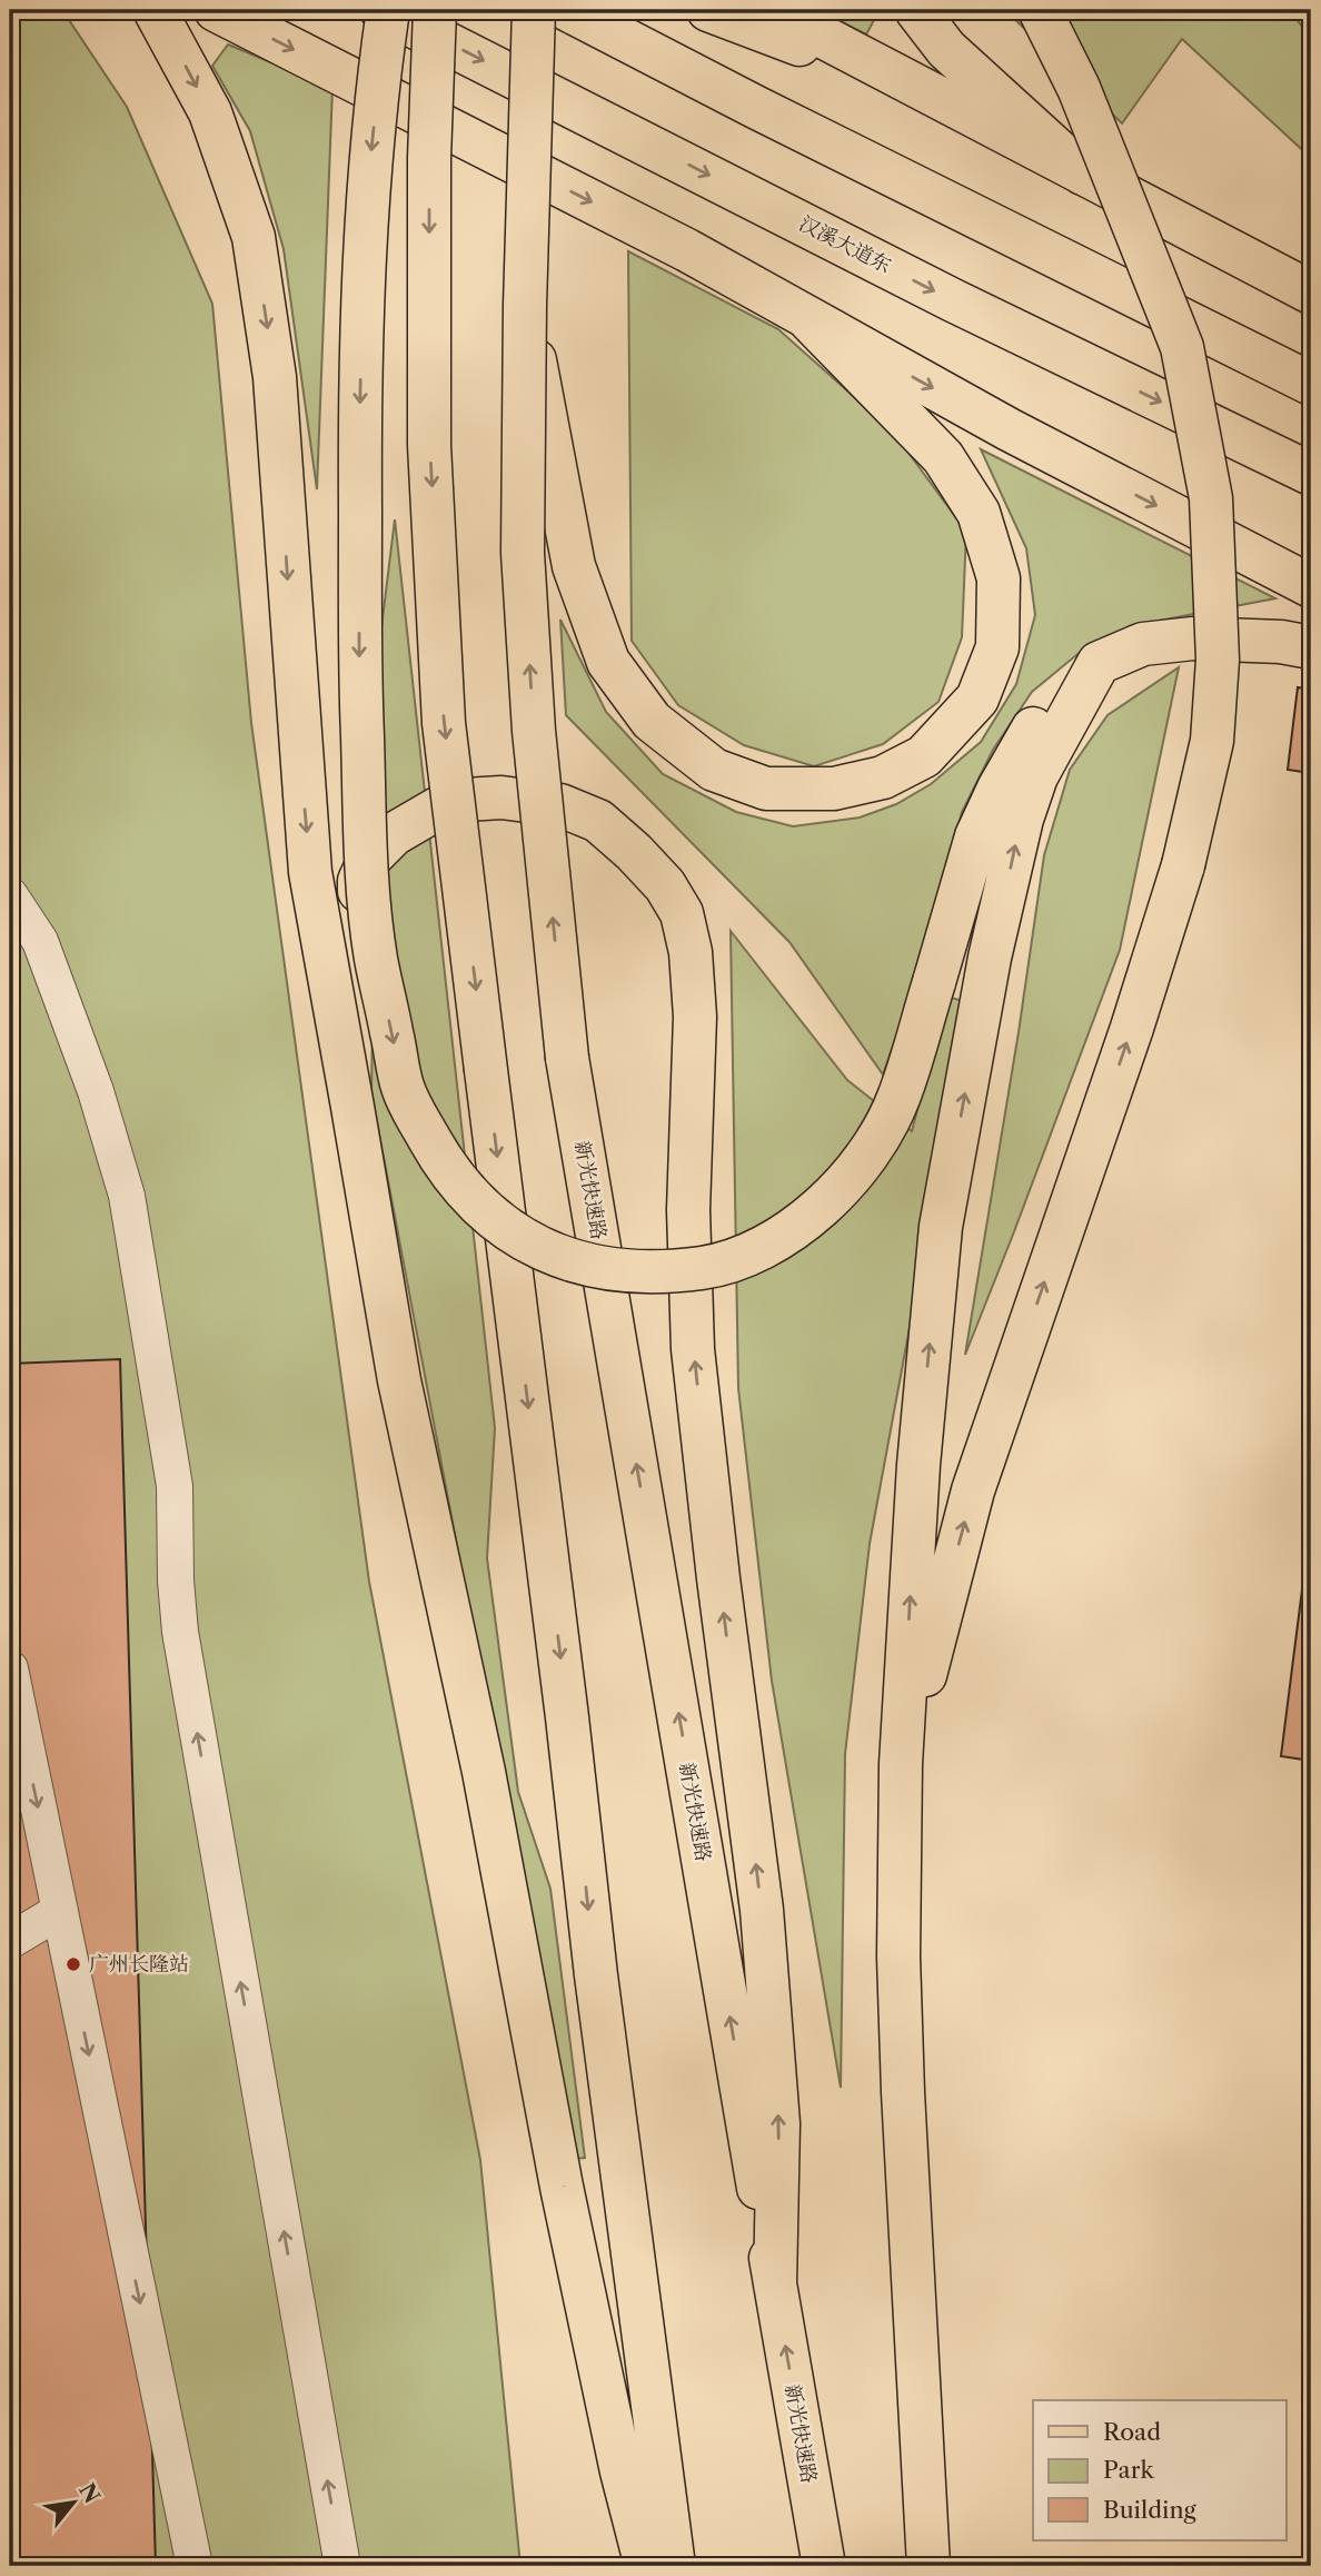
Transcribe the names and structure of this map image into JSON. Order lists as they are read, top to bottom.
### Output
{
  "streets": {
    "main road": ["汉溪大道东", "新光快速路"]
  },
  "places": ["广州长隆站"],
  "legend": ["Road", "Park", "Building"],
  "north": "top right"
}
